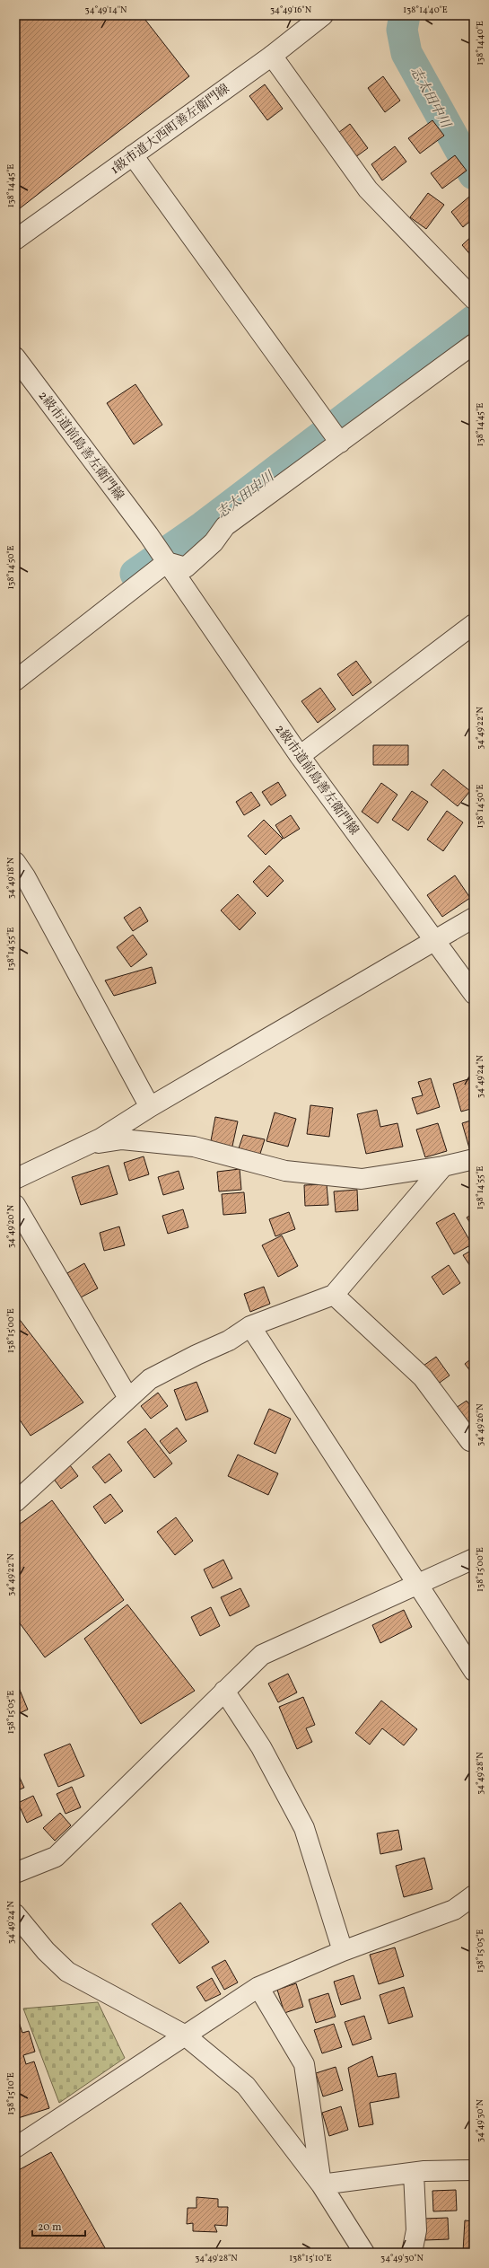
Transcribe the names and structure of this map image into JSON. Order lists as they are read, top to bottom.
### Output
{
  "streets": {
    "street": ["1級市道大西町善左衛門線", "2級市道前島善左衛門線"]
  },
  "water": ["志太田中川"],
  "scale_bar": "20 m",
  "coordinates": [
    "34°49'14\"N",
    "34°49'16\"N",
    "138°14'40\"E",
    "138°14'45\"E",
    "138°14'50\"E",
    "34°49'22\"N",
    "34°49'18\"N",
    "138°14'55\"E",
    "34°49'24\"N",
    "34°49'20\"N",
    "138°15'00\"E",
    "34°49'26\"N",
    "138°15'05\"E",
    "34°49'28\"N",
    "138°15'10\"E",
    "34°49'30\"N"
  ]
}
